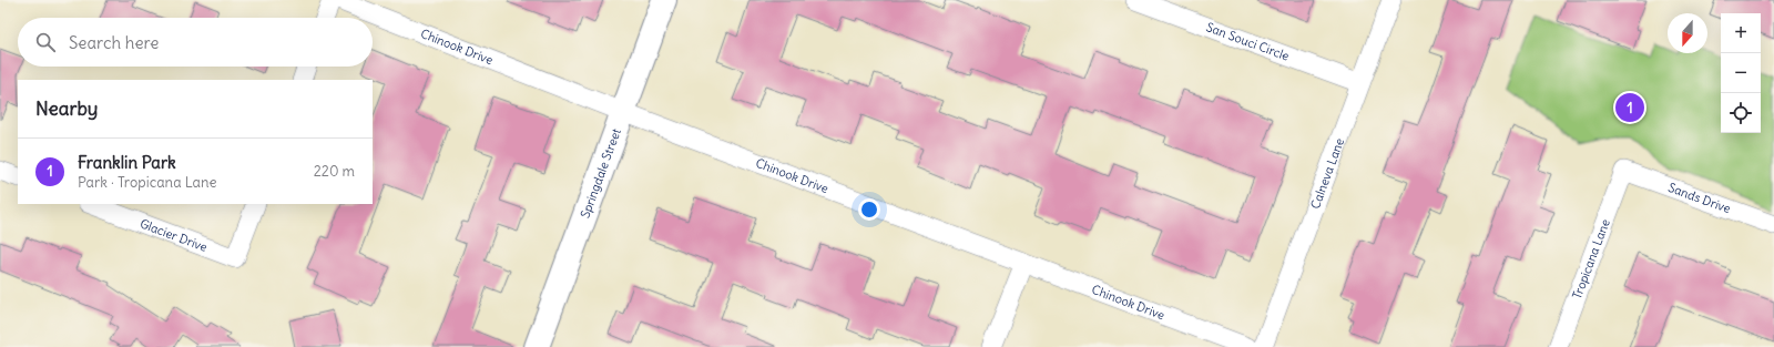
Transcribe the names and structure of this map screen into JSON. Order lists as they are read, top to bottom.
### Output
{
  "streets": {
    "main road": ["Springdale Street"],
    "street": [
      "San Souci Circle",
      "Chinook Drive",
      "Calneva Lane",
      "Sands Drive",
      "Glacier Drive",
      "Tropicana Lane"
    ]
  },
  "crossings": [
    ["San Souci Circle", "Calneva Lane"],
    ["Chinook Drive", "Springdale Street"],
    ["Sands Drive", "Tropicana Lane"]
  ],
  "north": "bottom",
  "page": {
    "map_buttons": ["+", "−"],
    "search": "Search here",
    "heading": "Nearby",
    "pins": "1",
    "list": [
      {
        "mark": "1",
        "name": "Franklin Park",
        "note": "Park · Tropicana Lane",
        "value": "220 m"
      }
    ]
  }
}
